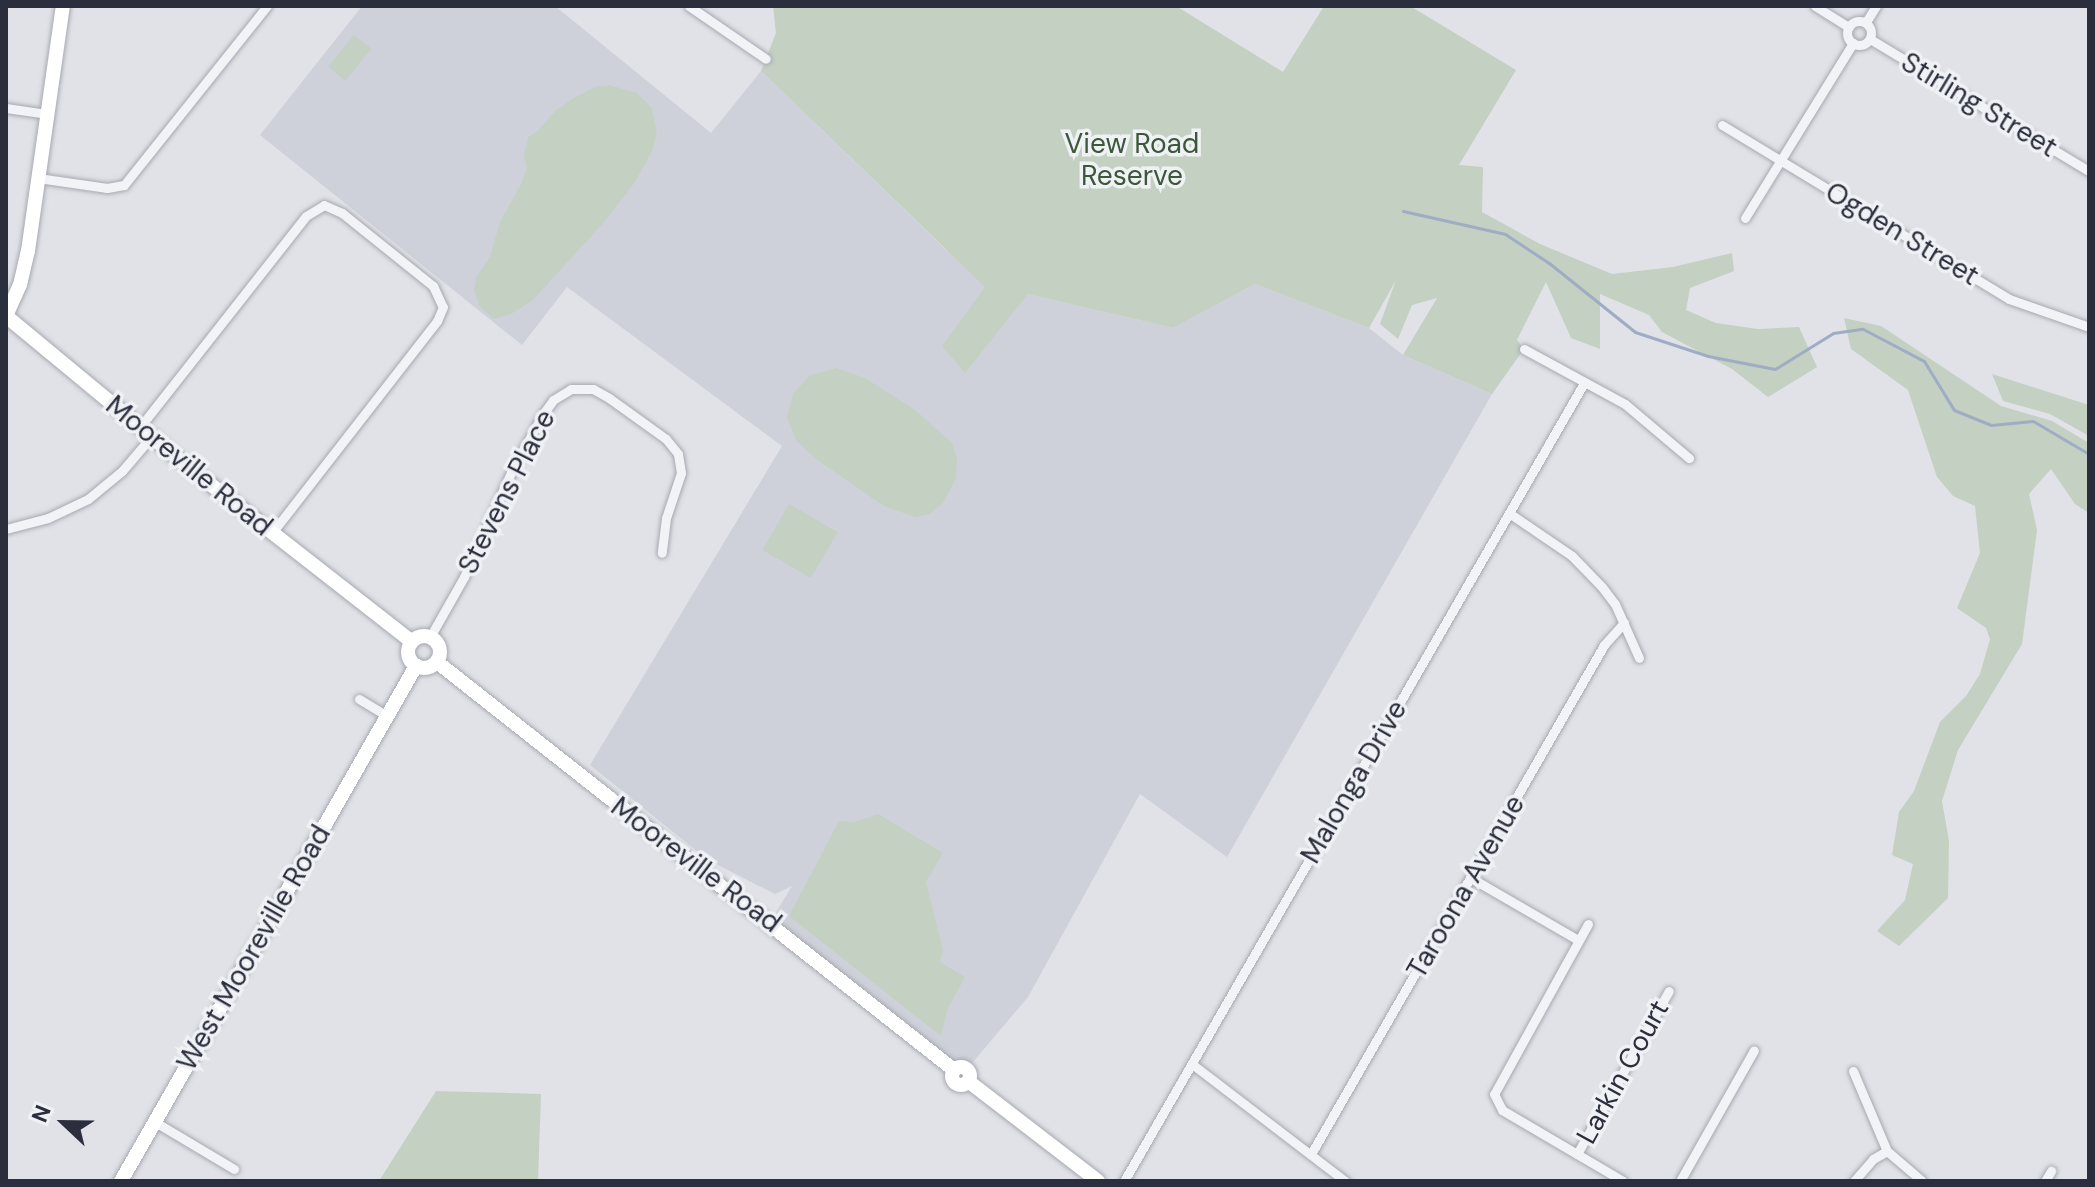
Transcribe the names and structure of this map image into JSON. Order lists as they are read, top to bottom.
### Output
{
  "streets": {
    "main road": ["Mooreville Road", "West Mooreville Road"],
    "street": [
      "Stirling Street",
      "Ogden Street",
      "Stevens Place",
      "Malonga Drive",
      "Taroona Avenue",
      "Larkin Court"
    ]
  },
  "crossings": [
    ["Mooreville Road", "Stevens Place"],
    ["Mooreville Road", "West Mooreville Road"],
    ["Stevens Place", "West Mooreville Road"]
  ],
  "parks": ["View Road Reserve"],
  "north": "left"
}
